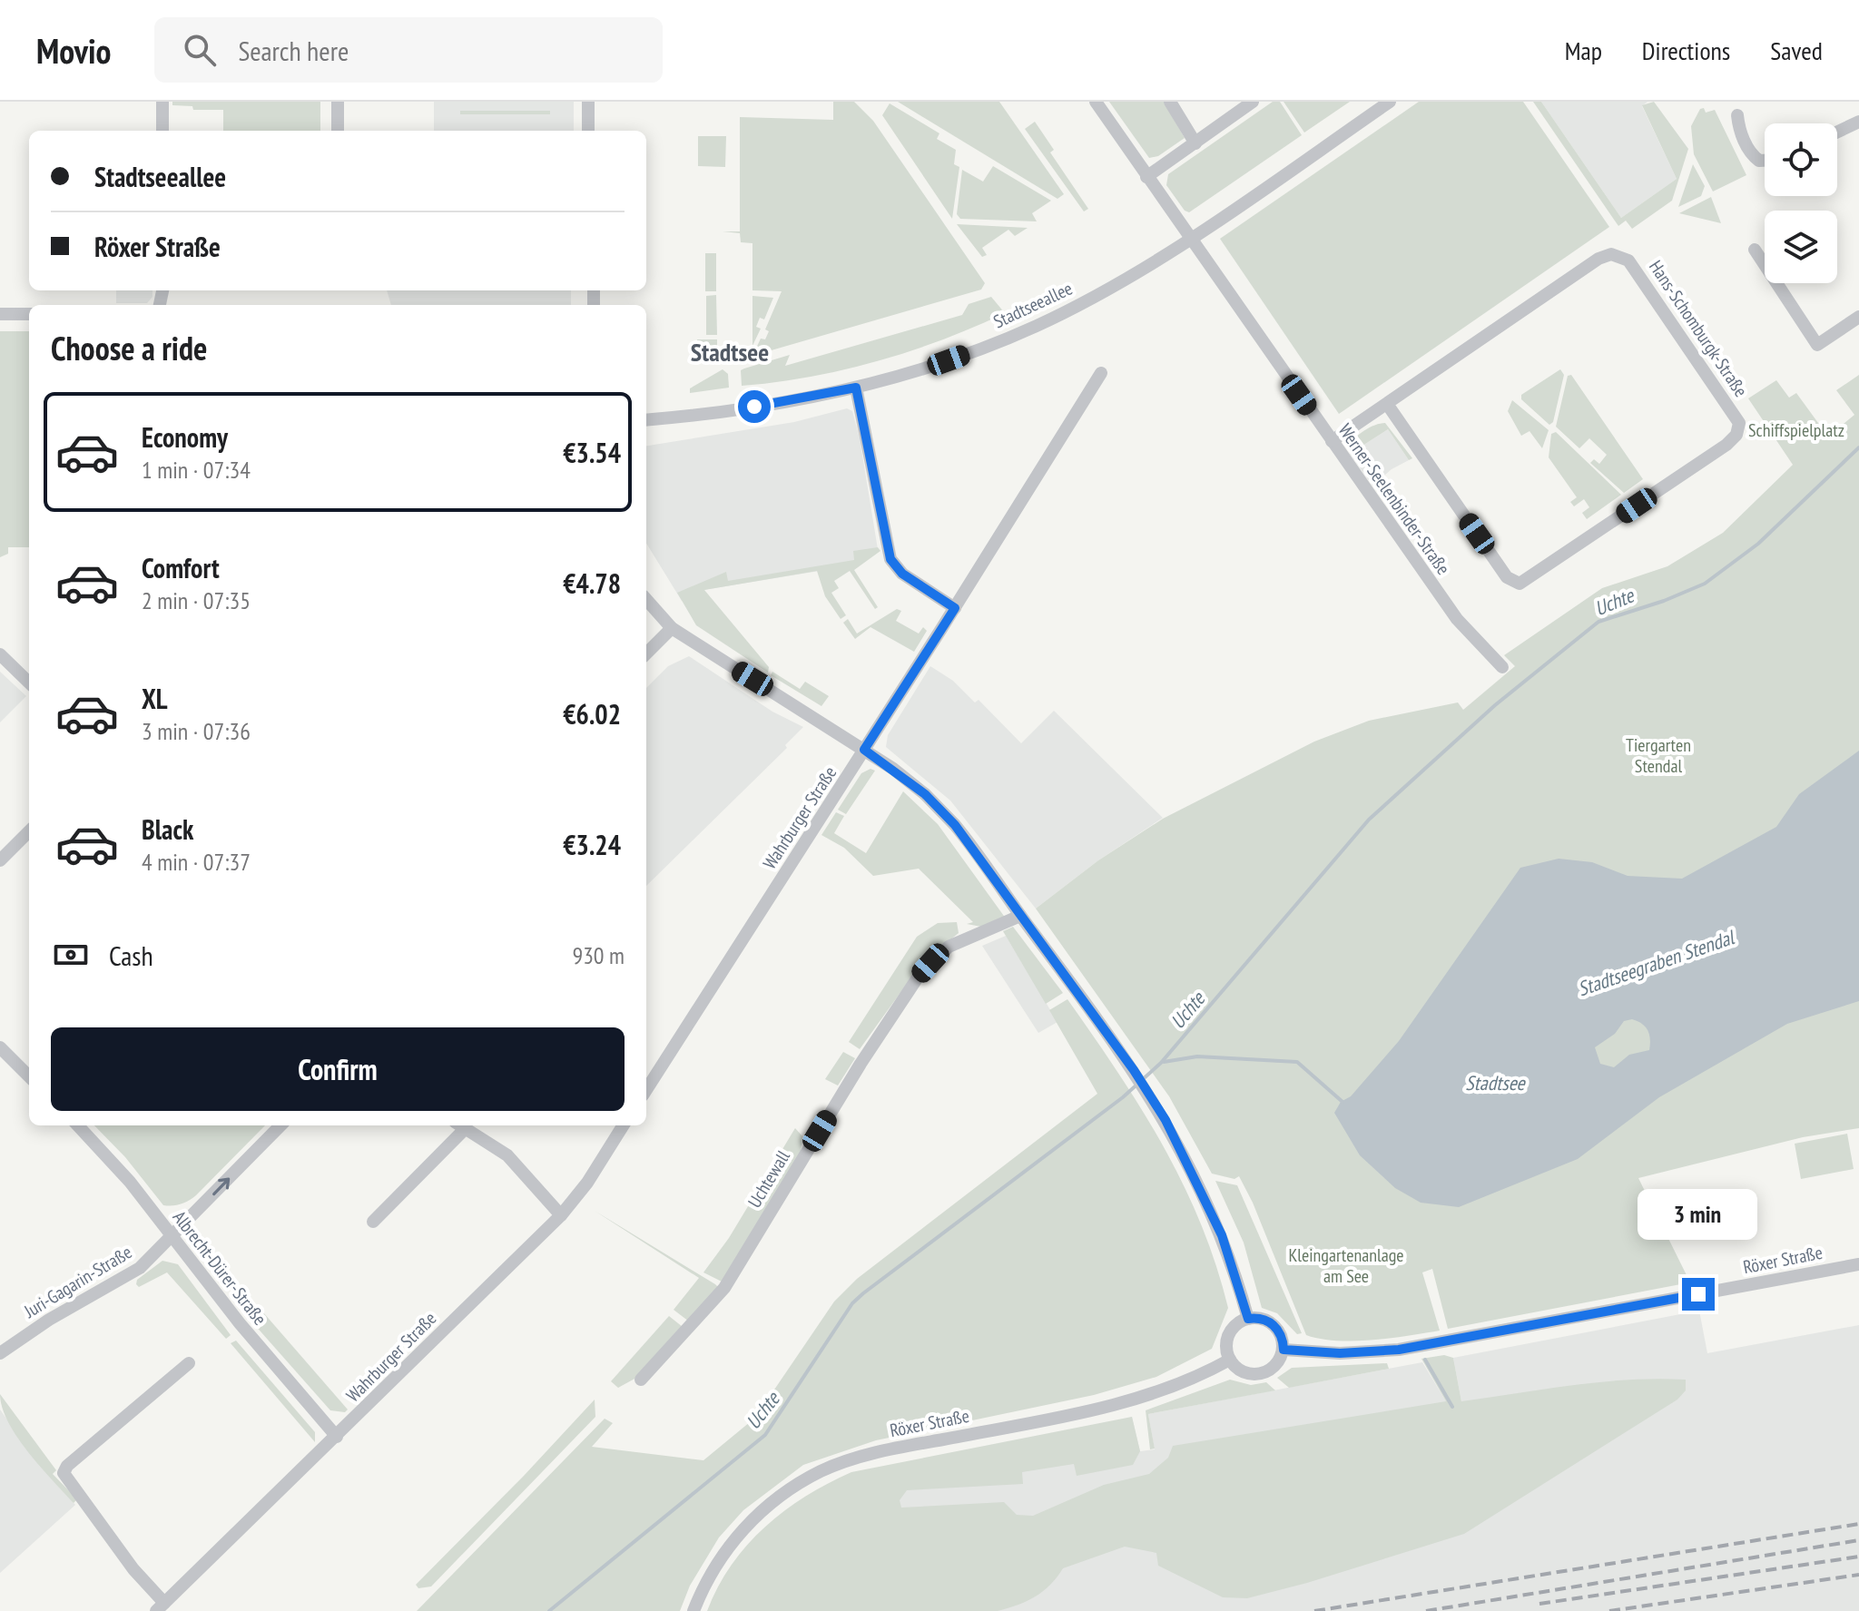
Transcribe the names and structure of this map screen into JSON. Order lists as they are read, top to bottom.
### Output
{
  "streets": {
    "street": [
      "Stadtseeallee",
      "Hans-Schomburgk-Straße",
      "Werner-Seelenbinder-Straße",
      "Wahrburger Straße",
      "Uchtewall",
      "Röxer Straße",
      "Albrecht-Dürer-Straße",
      "Juri-Gagarin-Straße"
    ]
  },
  "crossings": [
    ["Stadtseeallee", "Werner-Seelenbinder-Straße"],
    ["Hans-Schomburgk-Straße", "Werner-Seelenbinder-Straße"],
    ["Wahrburger Straße", "Albrecht-Dürer-Straße"],
    ["Albrecht-Dürer-Straße", "Juri-Gagarin-Straße"]
  ],
  "one_way": ["Juri-Gagarin-Straße"],
  "districts": ["Stadtsee"],
  "water": ["Uchte", "Stadtseegraben Stendal", "Stadtsee"],
  "parks": ["Schiffspielplatz", "Tiergarten Stendal", "Kleingartenanlage am See"],
  "page": {
    "header": "Movio",
    "search": "Search here",
    "nav": ["Map", "Directions", "Saved"],
    "banner": ["Stadtseeallee", "Röxer Straße"],
    "heading": "Choose a ride",
    "list": [
      {
        "name": "Economy",
        "note": "1 min · 07:34",
        "value": "€3.54"
      },
      {
        "name": "Comfort",
        "note": "2 min · 07:35",
        "value": "€4.78"
      },
      {
        "name": "XL",
        "note": "3 min · 07:36",
        "value": "€6.02"
      },
      {
        "name": "Black",
        "note": "4 min · 07:37",
        "value": "€3.24"
      }
    ],
    "pay": ["Cash", "930 m"],
    "buttons": "Confirm",
    "bubble": "3 min"
  }
}
